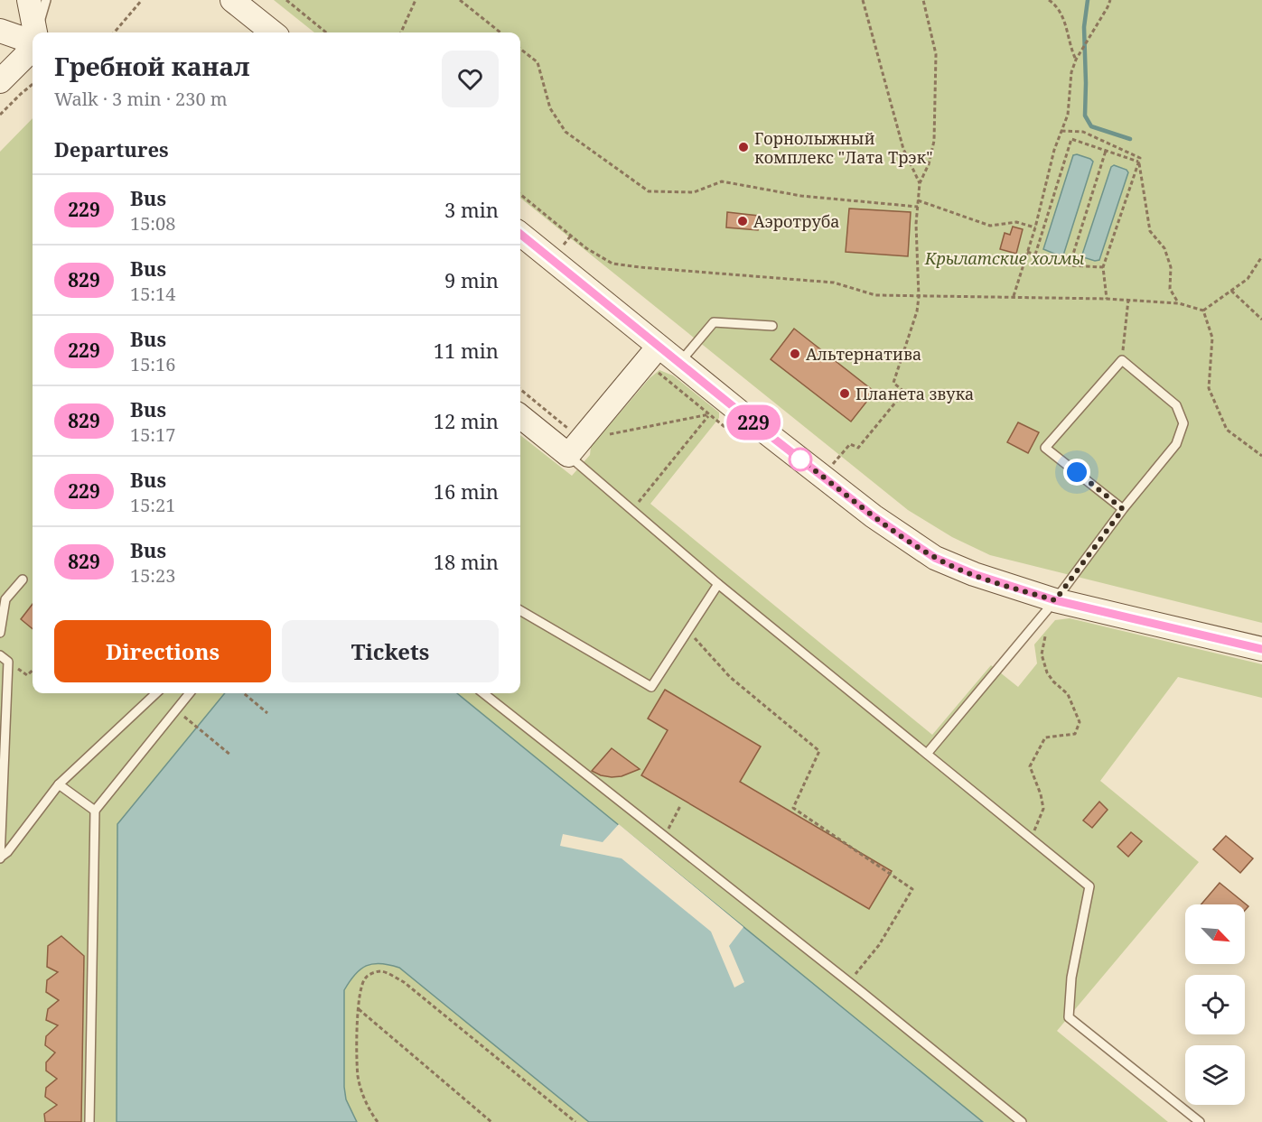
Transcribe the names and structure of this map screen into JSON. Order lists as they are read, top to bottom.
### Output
{
  "parks": ["Крылатские холмы"],
  "places": [
    "Горнолыжный комплекс \"Лата Трэк\"",
    "Аэротруба",
    "Альтернатива",
    "Планета звука"
  ],
  "lines": ["bus line 229"],
  "north": "bottom right",
  "page": {
    "on_map": "229",
    "heading": [
      ["Гребной канал", "Walk · 3 min · 230 m"],
      "Departures"
    ],
    "list": [
      {
        "mark": "229",
        "name": "Bus",
        "note": "15:08",
        "value": "3 min"
      },
      {
        "mark": "829",
        "name": "Bus",
        "note": "15:14",
        "value": "9 min"
      },
      {
        "mark": "229",
        "name": "Bus",
        "note": "15:16",
        "value": "11 min"
      },
      {
        "mark": "829",
        "name": "Bus",
        "note": "15:17",
        "value": "12 min"
      },
      {
        "mark": "229",
        "name": "Bus",
        "note": "15:21",
        "value": "16 min"
      },
      {
        "mark": "829",
        "name": "Bus",
        "note": "15:23",
        "value": "18 min"
      }
    ],
    "buttons": ["Directions", "Tickets"]
  }
}
